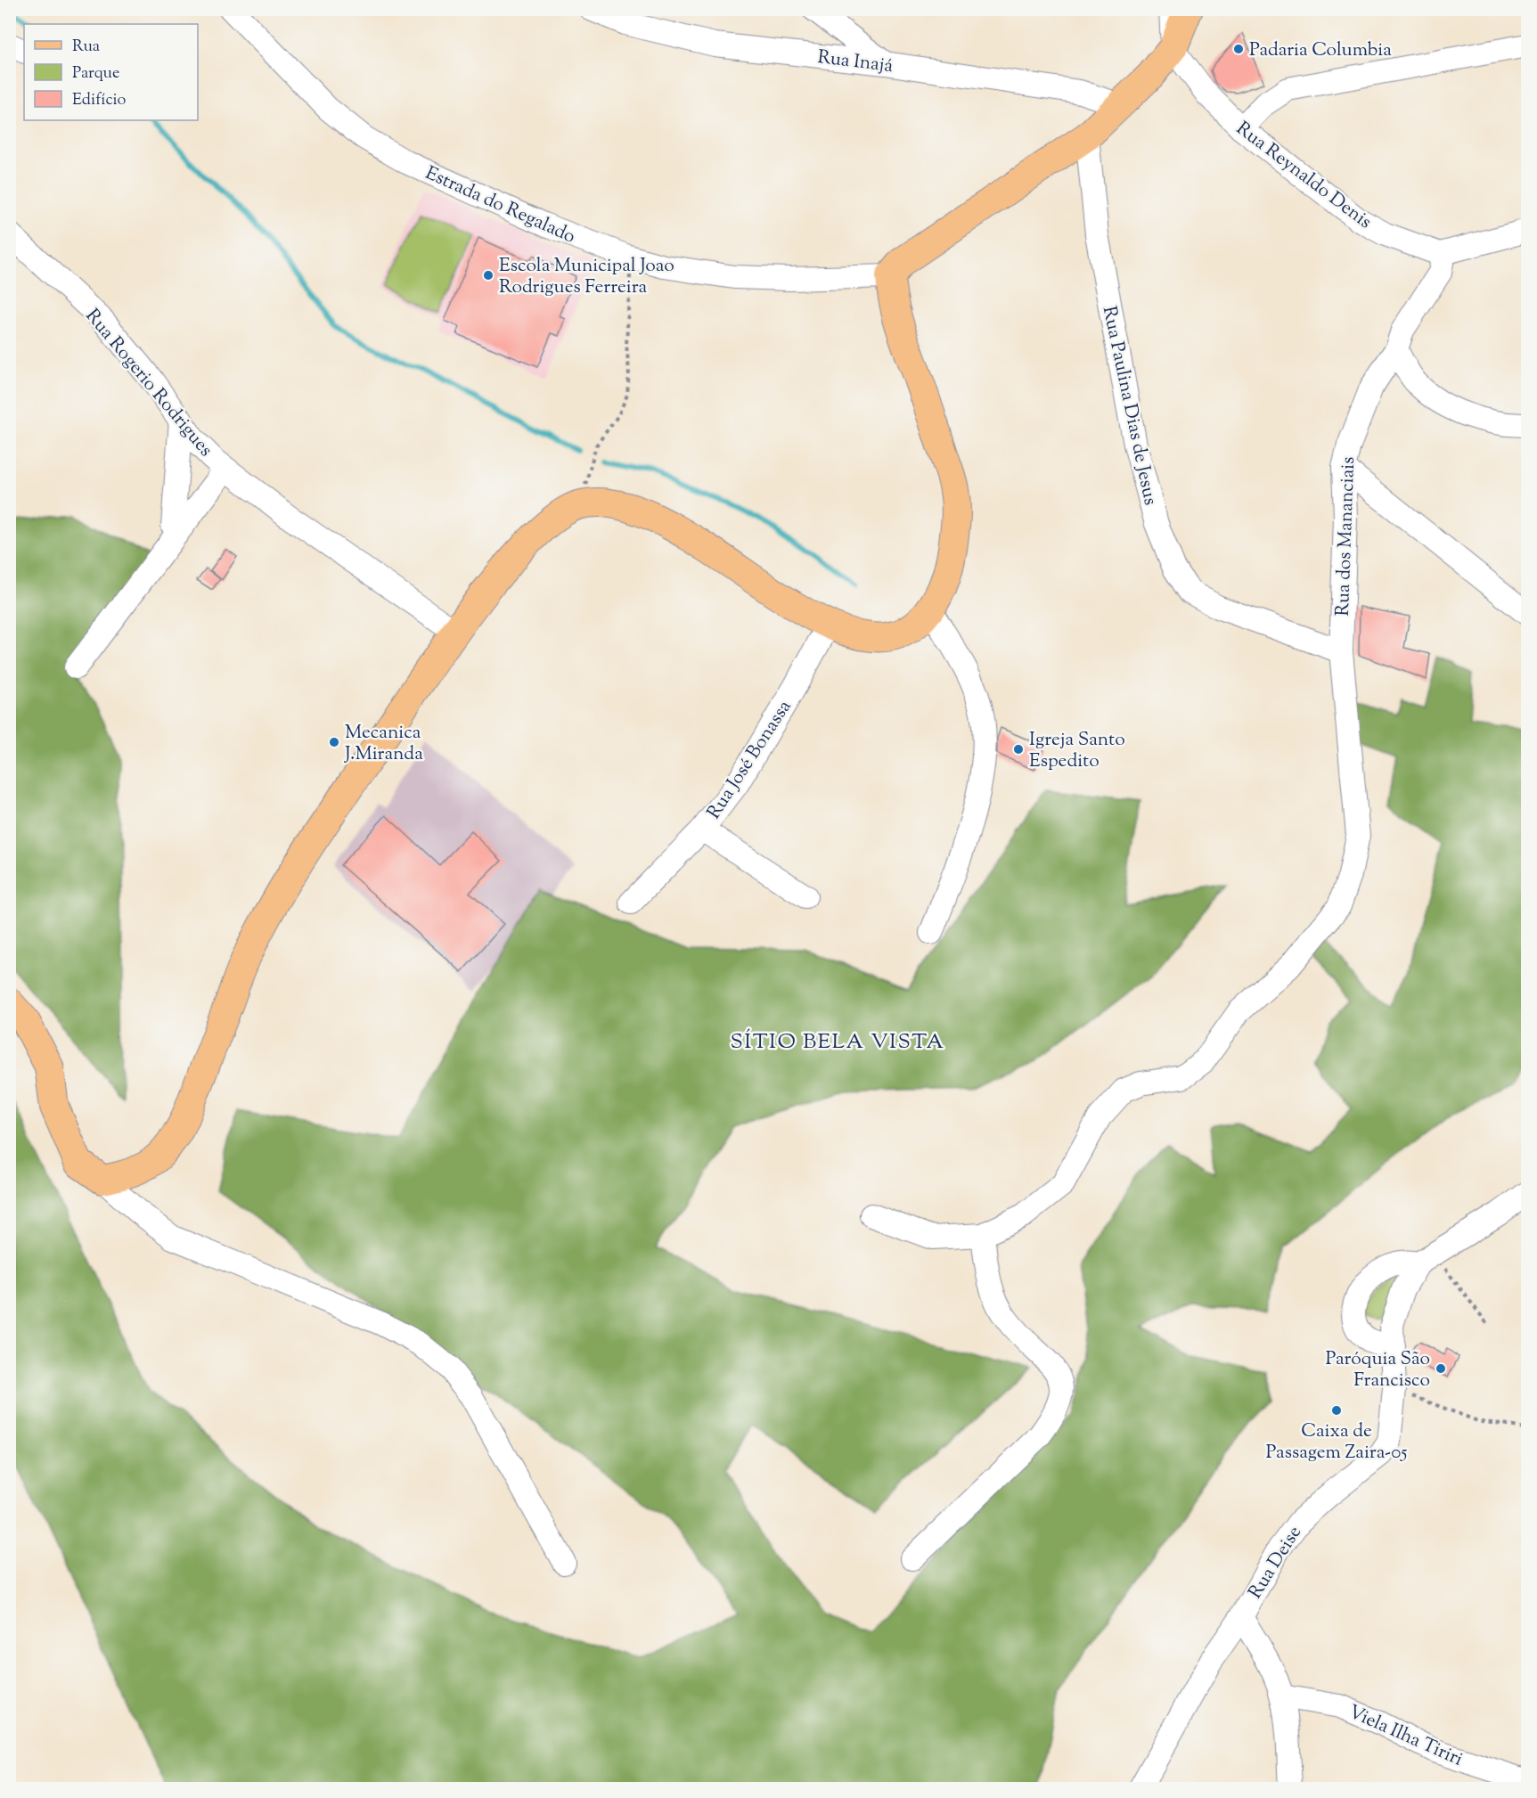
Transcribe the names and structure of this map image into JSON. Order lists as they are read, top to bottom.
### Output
{
  "streets": {
    "street": [
      "Rua Inajá",
      "Rua Reynaldo Denis",
      "Estrada do Regalado",
      "Rua Rogerio Rodrigues",
      "Rua Paulina Dias de Jesus",
      "Rua dos Mananciais",
      "Rua José Bonassa",
      "Rua Deise",
      "Viela Ilha Tiriri"
    ]
  },
  "crossings": [
    ["Rua Reynaldo Denis", "Rua dos Mananciais"],
    ["Rua Paulina Dias de Jesus", "Rua dos Mananciais"]
  ],
  "districts": ["SÍTIO BELA VISTA"],
  "places": [
    "Padaria Columbia",
    "Escola Municipal Joao Rodrigues Ferreira",
    "Mecanica J.Miranda",
    "Igreja Santo Espedito",
    "Paróquia São Francisco",
    "Caixa de Passagem Zaira-05"
  ],
  "legend": ["Rua", "Parque", "Edifício"]
}
